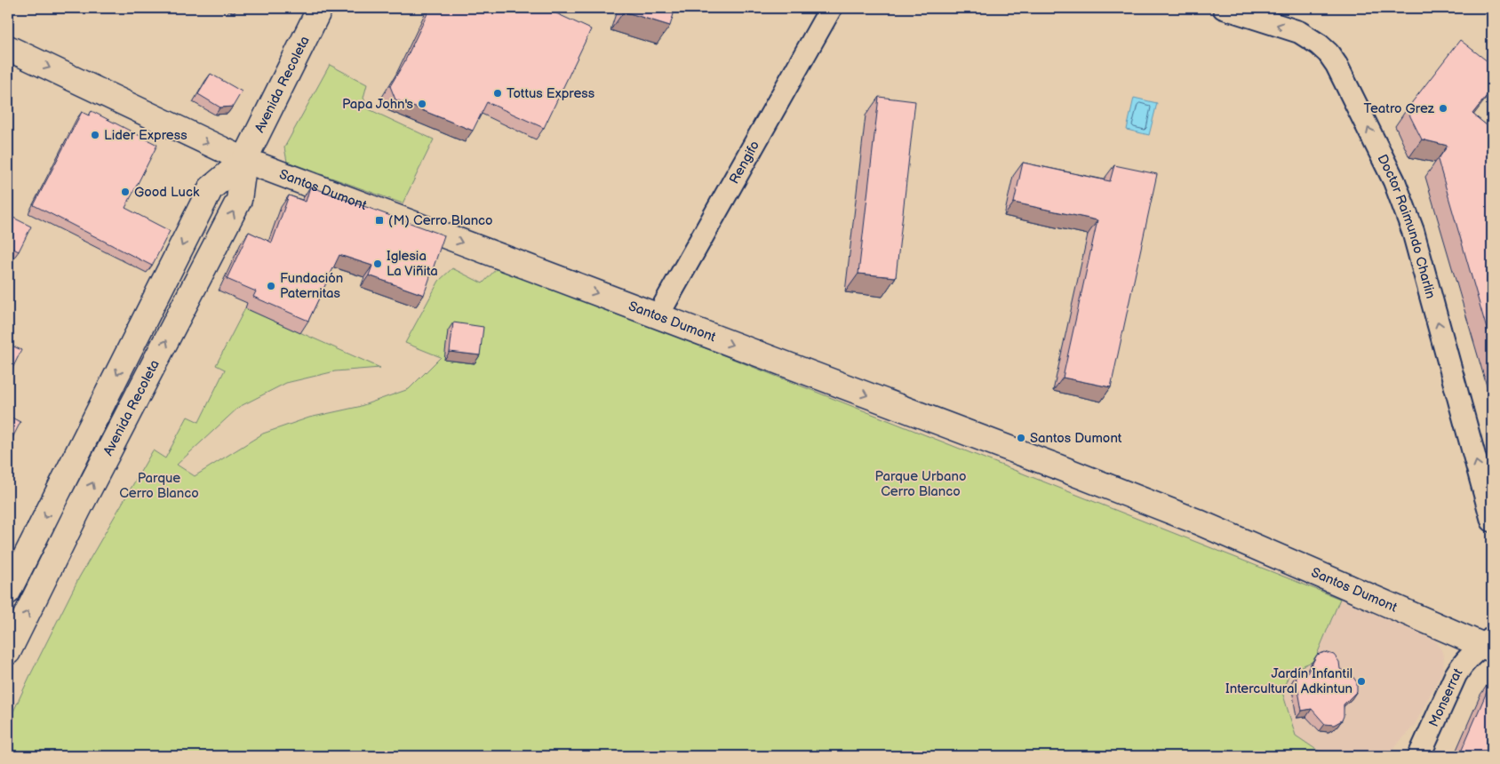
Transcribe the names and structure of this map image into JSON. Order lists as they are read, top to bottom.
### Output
{
  "streets": {
    "main road": ["Avenida Recoleta", "Santos Dumont"],
    "street": ["Rengifo", "Doctor Raimundo Charlin", "Monserrat"]
  },
  "crossings": [
    ["Avenida Recoleta", "Santos Dumont"],
    ["Rengifo", "Santos Dumont"],
    ["Santos Dumont", "Monserrat"]
  ],
  "one_way": ["Santos Dumont", "Doctor Raimundo Charlin"],
  "parks": ["Parque Urbano Cerro Blanco", "Parque Cerro Blanco"],
  "places": {
    "other": [
      "Tottus Express",
      "Papa John's",
      "Teatro Grez",
      "Lider Express",
      "Good Luck",
      "Iglesia La Viñita",
      "Fundación Paternitas",
      "Santos Dumont",
      "Jardín Infantil Intercultural Adkintun"
    ],
    "transit": ["(M) Cerro Blanco"]
  }
}
